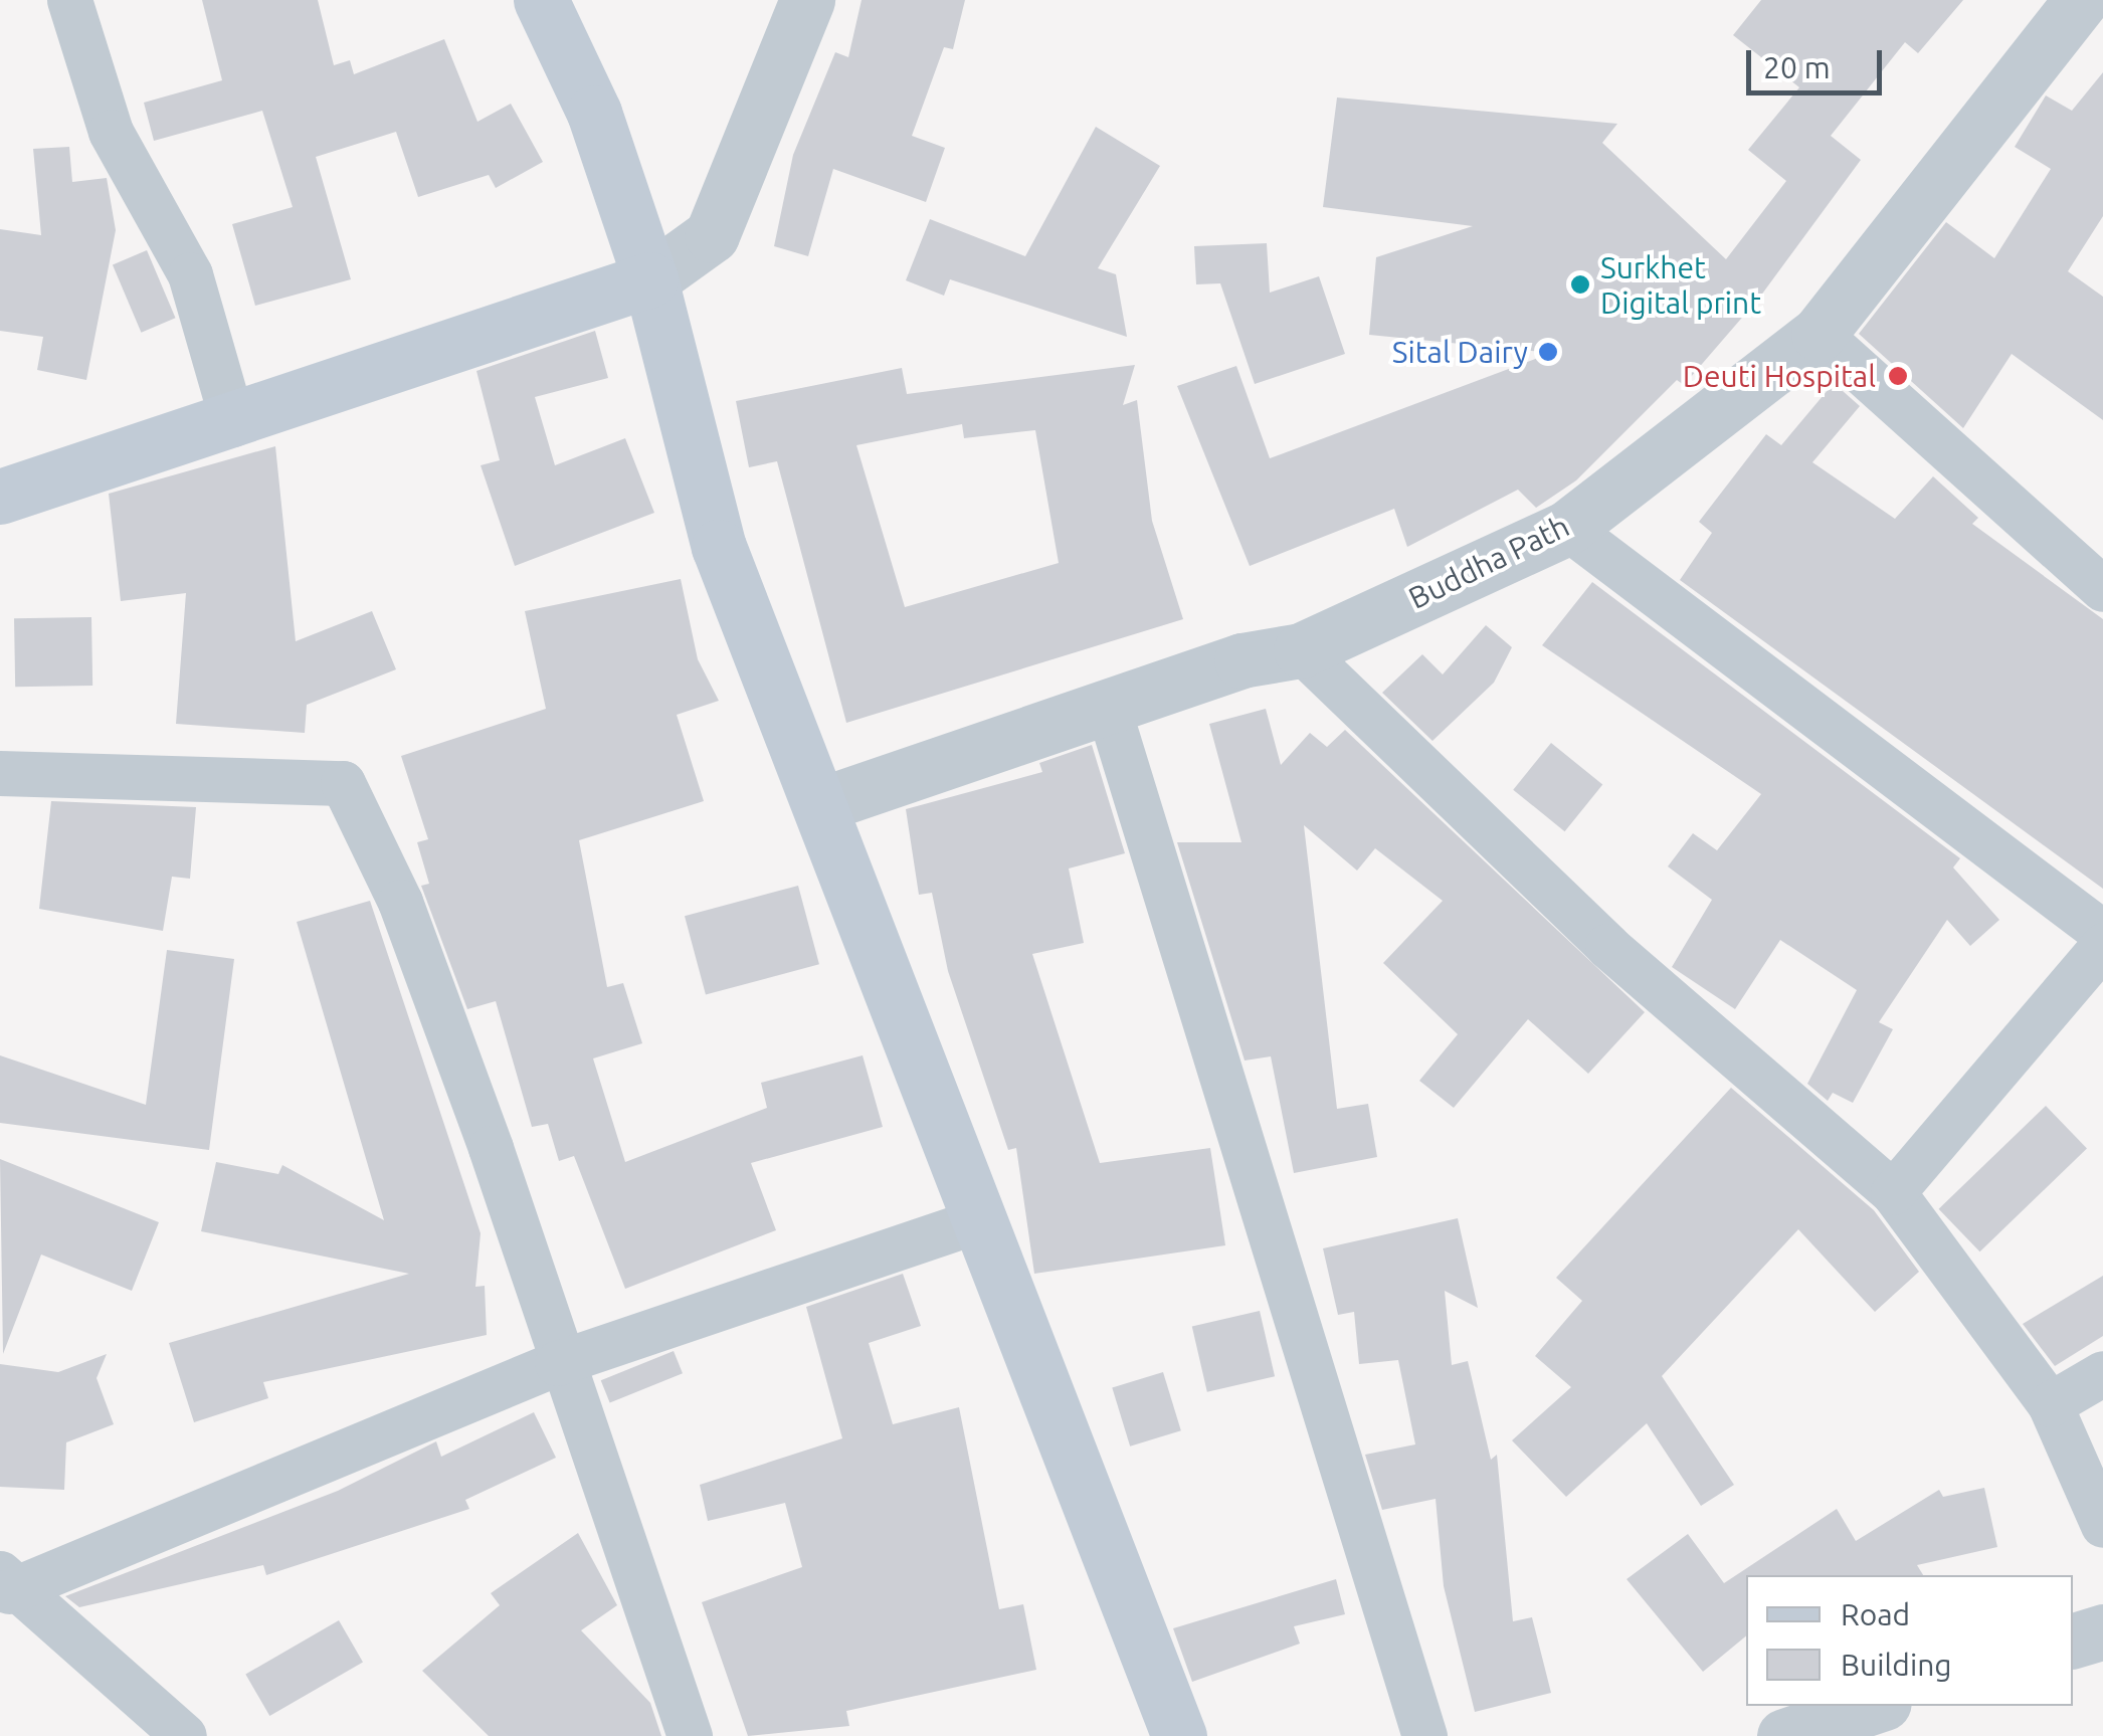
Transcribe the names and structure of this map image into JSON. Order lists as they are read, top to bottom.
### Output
{
  "streets": {
    "street": ["Buddha Path"]
  },
  "places": ["Surkhet Digital print", "Sital Dairy", "Deuti Hospital"],
  "legend": ["Road", "Building"],
  "scale_bar": "20 m"
}
